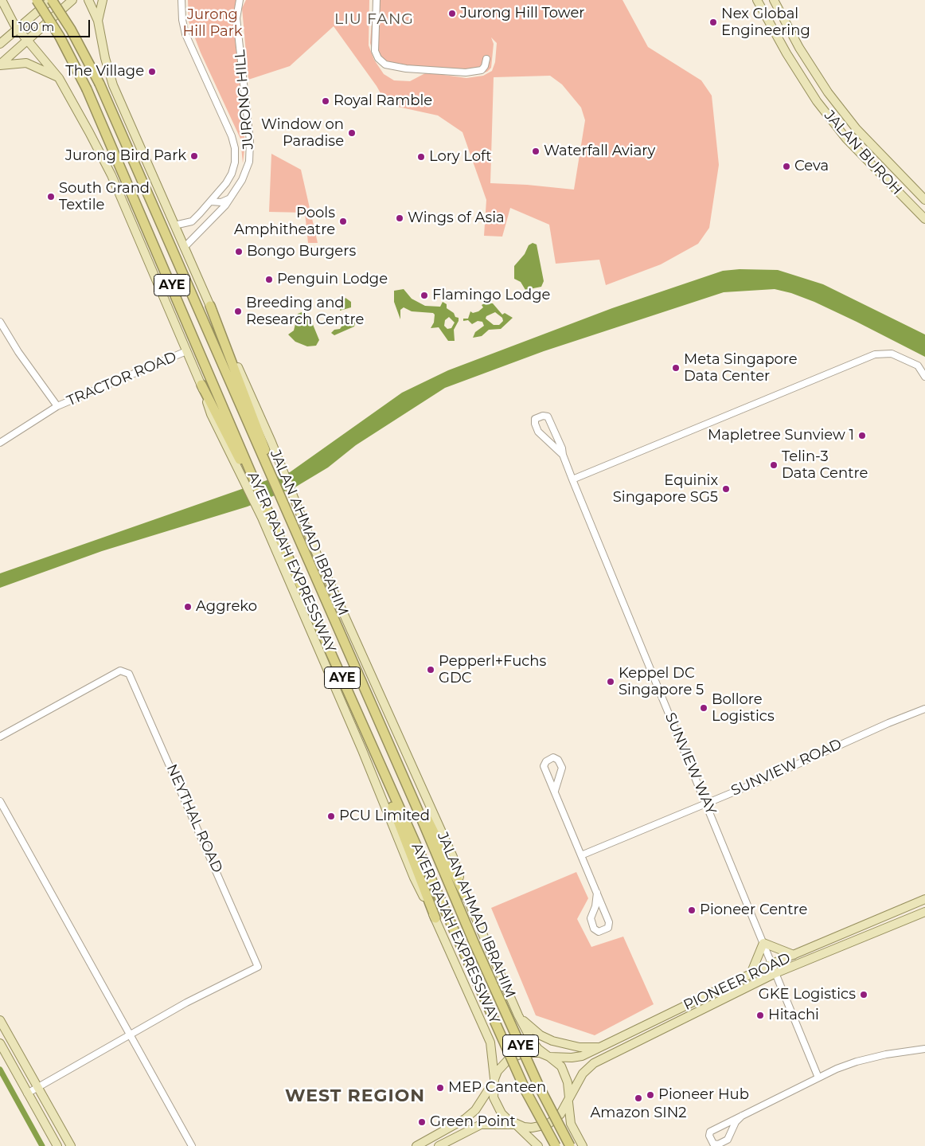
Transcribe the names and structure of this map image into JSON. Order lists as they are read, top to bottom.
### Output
{
  "streets": {
    "highway": ["AYE", "AYER RAJAH EXPRESSWAY"],
    "main road": ["JALAN BUROH", "JALAN AHMAD IBRAHIM", "PIONEER ROAD"],
    "street": [
      "JURONG HILL",
      "TRACTOR ROAD",
      "SUNVIEW WAY",
      "SUNVIEW ROAD",
      "NEYTHAL ROAD"
    ]
  },
  "crossings": [
    ["JURONG HILL", "JALAN AHMAD IBRAHIM"],
    ["JALAN AHMAD IBRAHIM", "PIONEER ROAD"],
    ["SUNVIEW WAY", "SUNVIEW ROAD"],
    ["SUNVIEW WAY", "PIONEER ROAD"]
  ],
  "districts": ["LIU FANG", "WEST REGION"],
  "parks": ["Jurong Hill Park"],
  "places": [
    "Jurong Hill Tower",
    "Nex Global Engineering",
    "The Village",
    "Royal Ramble",
    "Window on Paradise",
    "Waterfall Aviary",
    "Jurong Bird Park",
    "Lory Loft",
    "Ceva",
    "South Grand Textile",
    "Wings of Asia",
    "Pools Amphitheatre",
    "Bongo Burgers",
    "Penguin Lodge",
    "Flamingo Lodge",
    "Breeding and Research Centre",
    "Meta Singapore Data Center",
    "Mapletree Sunview 1",
    "Telin-3 Data Centre",
    "Equinix Singapore SG5",
    "Aggreko",
    "Pepperl+Fuchs GDC",
    "Keppel DC Singapore 5",
    "Bollore Logistics",
    "PCU Limited",
    "Pioneer Centre",
    "GKE Logistics",
    "Hitachi",
    "MEP Canteen",
    "Pioneer Hub",
    "Amazon SIN2",
    "Green Point"
  ],
  "scale_bar": "100 m"
}
